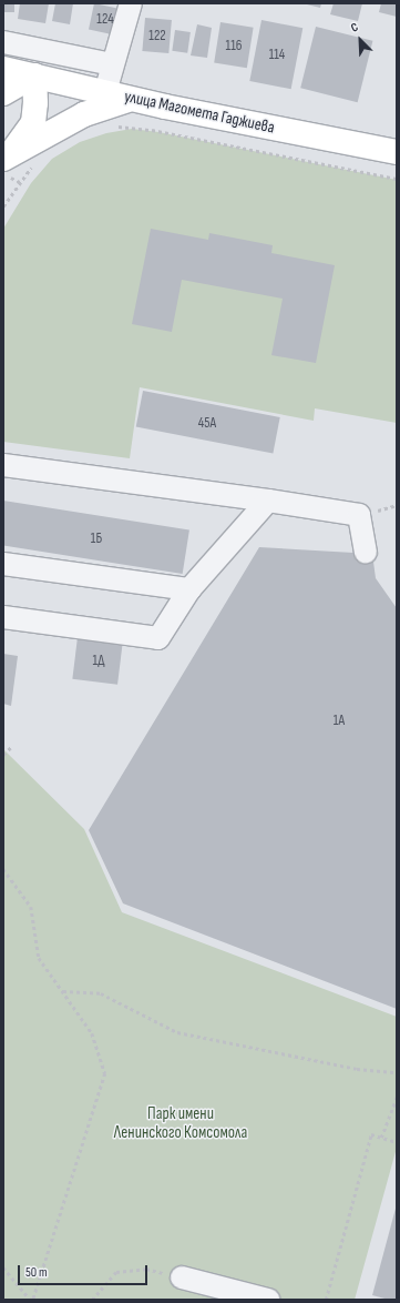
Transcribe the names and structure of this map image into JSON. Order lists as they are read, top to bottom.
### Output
{
  "streets": {
    "main road": ["улица Магомета Гаджиева"]
  },
  "parks": ["Парк имени Ленинского Комсомола"],
  "house_numbers": [
    "124",
    "122",
    "116",
    "114",
    "45А",
    "1Б",
    "1Д",
    "1А"
  ],
  "scale_bar": "50 m",
  "north": "top left"
}
